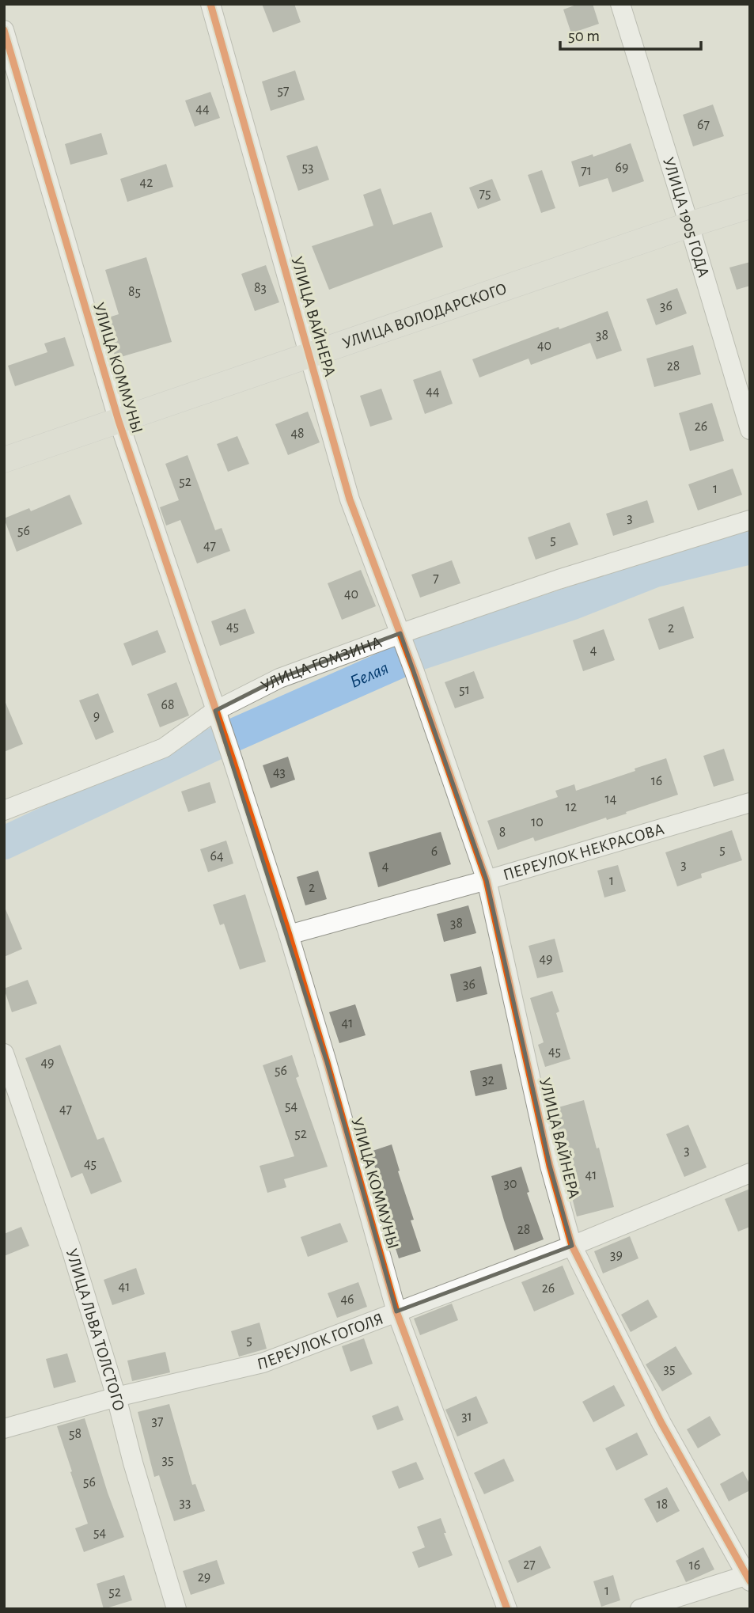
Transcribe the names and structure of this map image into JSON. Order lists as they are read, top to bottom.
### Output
{
  "streets": {
    "main road": ["УЛИЦА ВОЛОДАРСКОГО"],
    "street": [
      "УЛИЦА 1905 ГОДА",
      "УЛИЦА ВАЙНЕРА",
      "УЛИЦА КОММУНЫ",
      "УЛИЦА ГОМЗИНА",
      "ПЕРЕУЛОК НЕКРАСОВА",
      "УЛИЦА ЛЬВА ТОЛСТОГО",
      "ПЕРЕУЛОК ГОГОЛЯ"
    ]
  },
  "crossings": [
    ["УЛИЦА 1905 ГОДА", "УЛИЦА ВОЛОДАРСКОГО"],
    ["УЛИЦА ВОЛОДАРСКОГО", "УЛИЦА ВАЙНЕРА"],
    ["УЛИЦА ВОЛОДАРСКОГО", "УЛИЦА КОММУНЫ"],
    ["УЛИЦА ВАЙНЕРА", "УЛИЦА ГОМЗИНА"],
    ["УЛИЦА ВАЙНЕРА", "ПЕРЕУЛОК НЕКРАСОВА"],
    ["УЛИЦА ВАЙНЕРА", "ПЕРЕУЛОК ГОГОЛЯ"],
    ["УЛИЦА КОММУНЫ", "УЛИЦА ГОМЗИНА"],
    ["УЛИЦА КОММУНЫ", "ПЕРЕУЛОК НЕКРАСОВА"],
    ["УЛИЦА КОММУНЫ", "ПЕРЕУЛОК ГОГОЛЯ"],
    ["УЛИЦА ЛЬВА ТОЛСТОГО", "ПЕРЕУЛОК ГОГОЛЯ"]
  ],
  "water": ["Белая"],
  "house_numbers": [
    "57",
    "44",
    "67",
    "53",
    "69",
    "71",
    "42",
    "75",
    "83",
    "85",
    "36",
    "38",
    "40",
    "28",
    "44",
    "26",
    "48",
    "52",
    "1",
    "3",
    "56",
    "5",
    "47",
    "7",
    "40",
    "45",
    "2",
    "4",
    "51",
    "68",
    "9",
    "43",
    "16",
    "14",
    "12",
    "10",
    "8",
    "5",
    "6",
    "64",
    "3",
    "4",
    "1",
    "2",
    "38",
    "49",
    "36",
    "41",
    "45",
    "49",
    "56",
    "32",
    "54",
    "47",
    "52",
    "3",
    "45",
    "41",
    "30",
    "28",
    "39",
    "41",
    "26",
    "46",
    "5",
    "35",
    "31",
    "37",
    "58",
    "35",
    "56",
    "33",
    "18",
    "54",
    "27",
    "16",
    "29",
    "1",
    "52"
  ],
  "scale_bar": "50 m"
}
